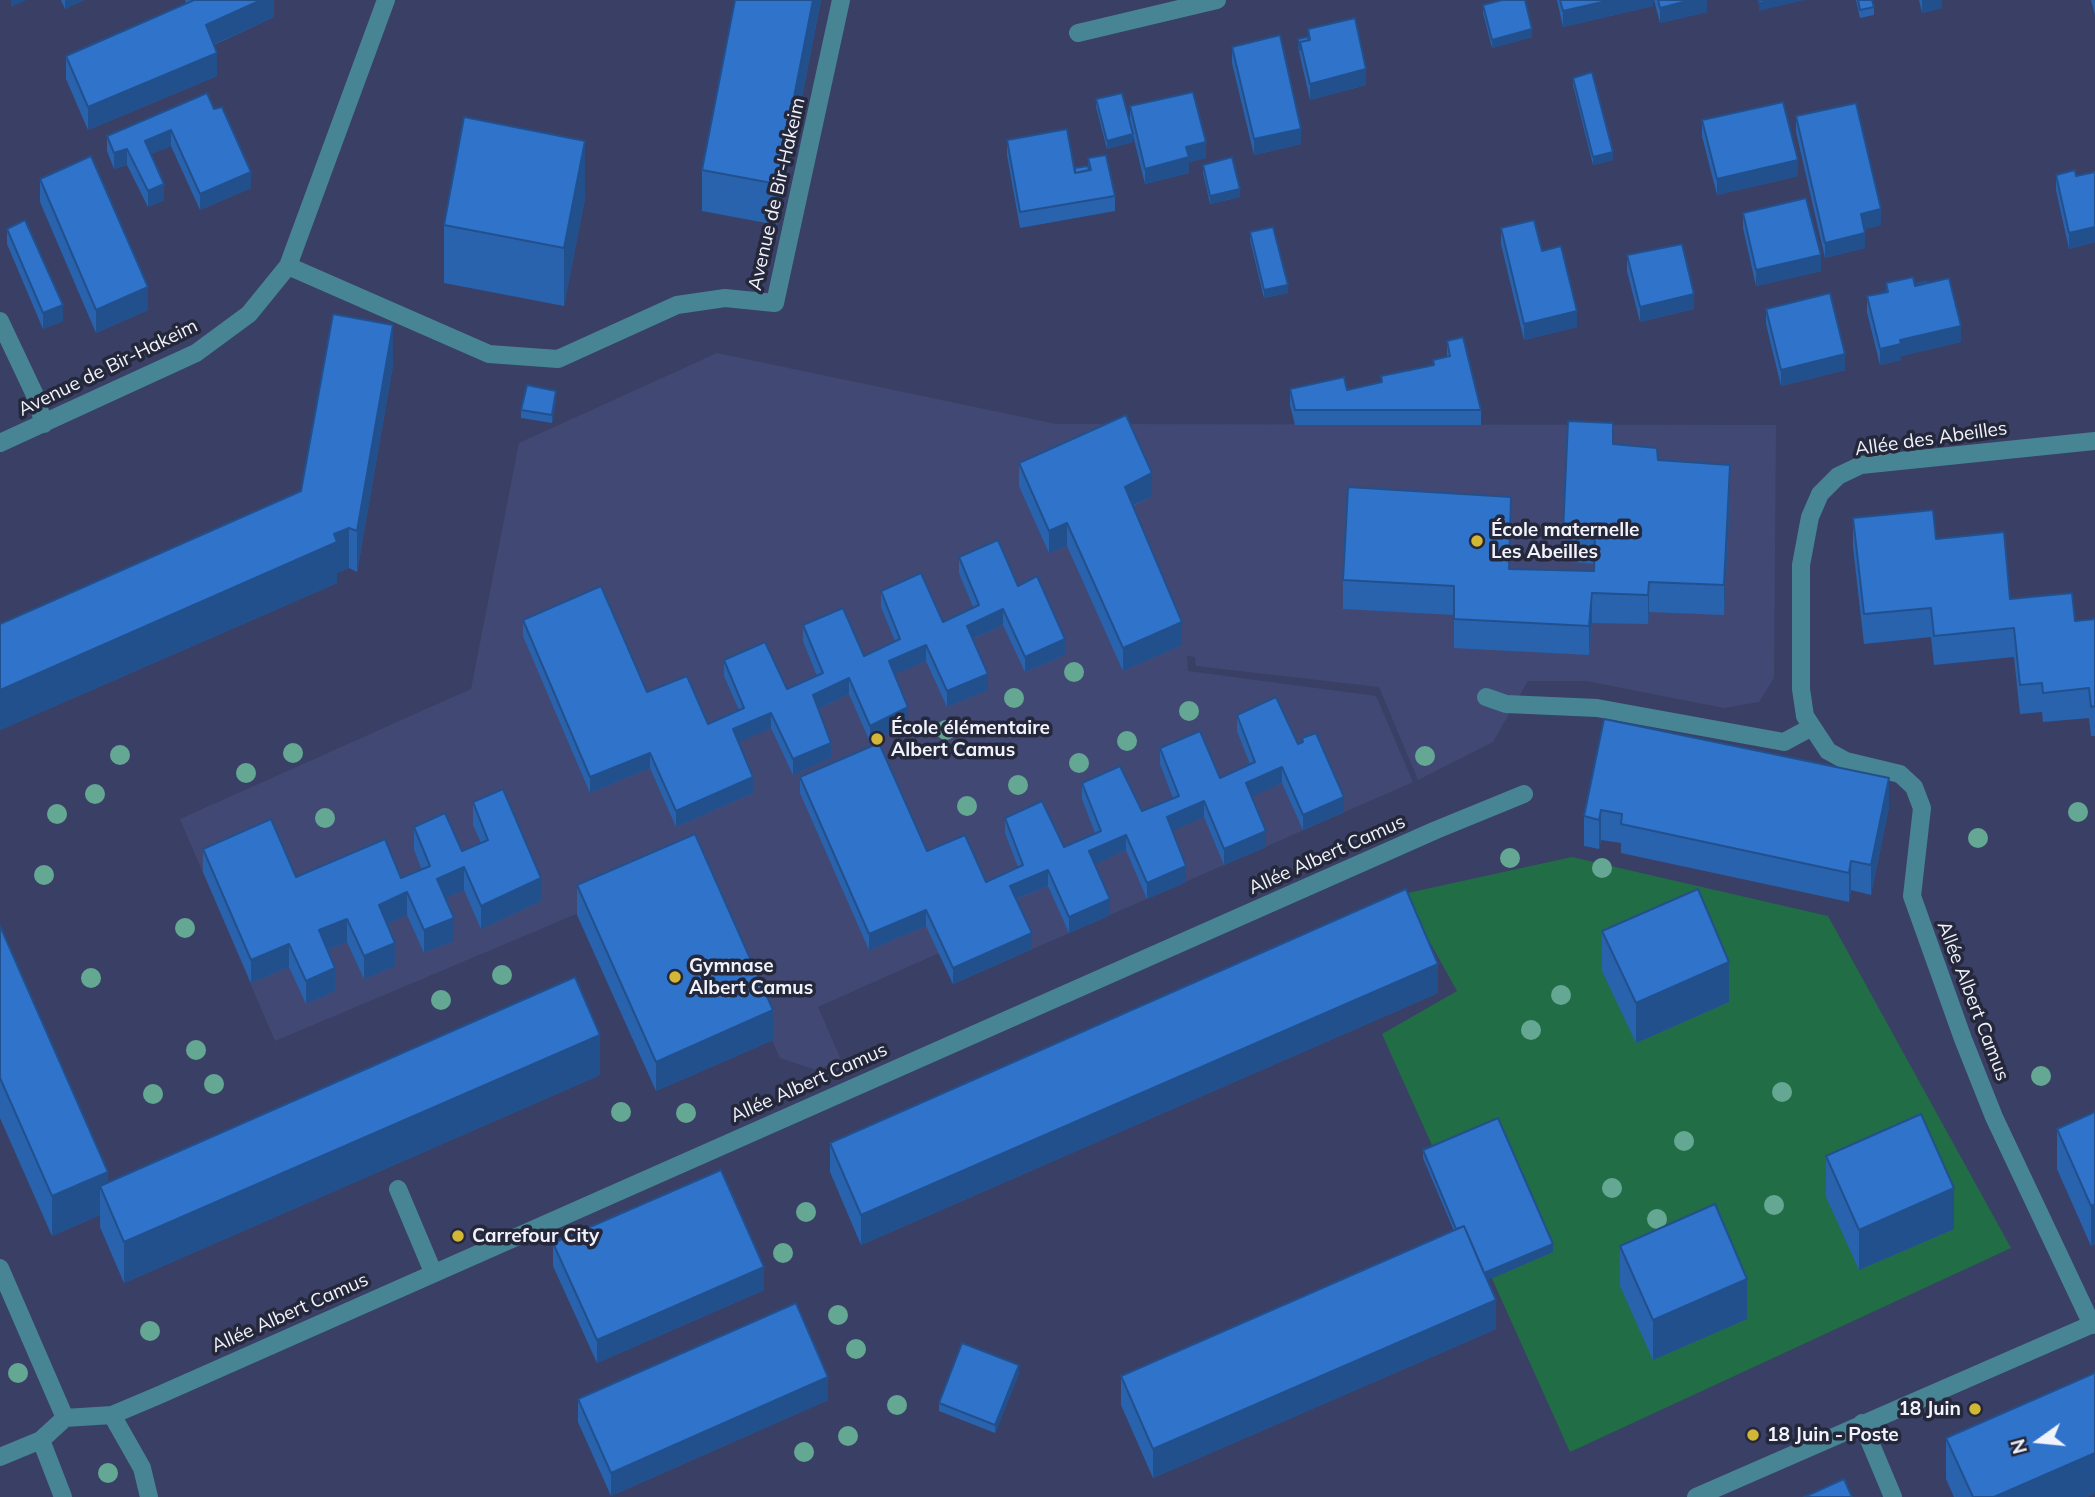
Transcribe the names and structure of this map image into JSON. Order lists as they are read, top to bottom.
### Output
{
  "streets": {
    "street": ["Avenue de Bir-Hakeim", "Allée des Abeilles", "Allée Albert Camus"]
  },
  "crossings": [
    ["Allée des Abeilles", "Allée Albert Camus"]
  ],
  "places": [
    "École maternelle Les Abeilles",
    "École élémentaire Albert Camus",
    "Gymnase Albert Camus",
    "Carrefour City",
    "18 Juin",
    "18 Juin - Poste"
  ],
  "north": "left"
}
